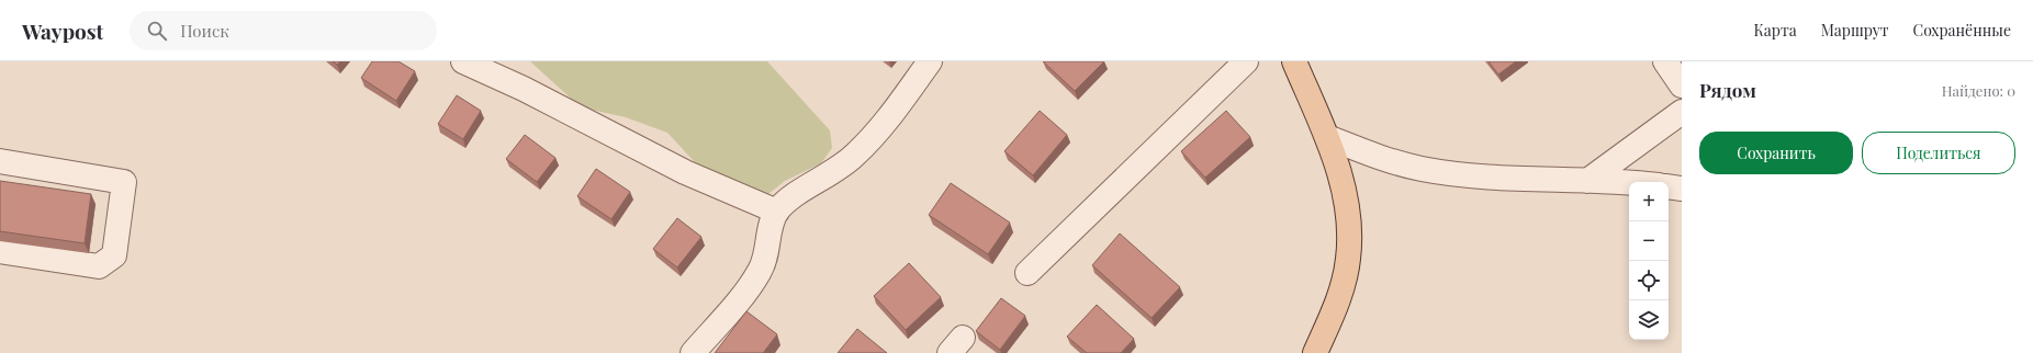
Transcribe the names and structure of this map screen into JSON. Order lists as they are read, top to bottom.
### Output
{
  "page": {
    "header": "Waypost",
    "search": "Поиск",
    "nav": ["Карта", "Маршрут", "Сохранённые"],
    "heading": ["Рядом", "Найдено: 0"],
    "buttons": ["Сохранить", "Поделиться"],
    "map_buttons": ["+", "−"]
  }
}
